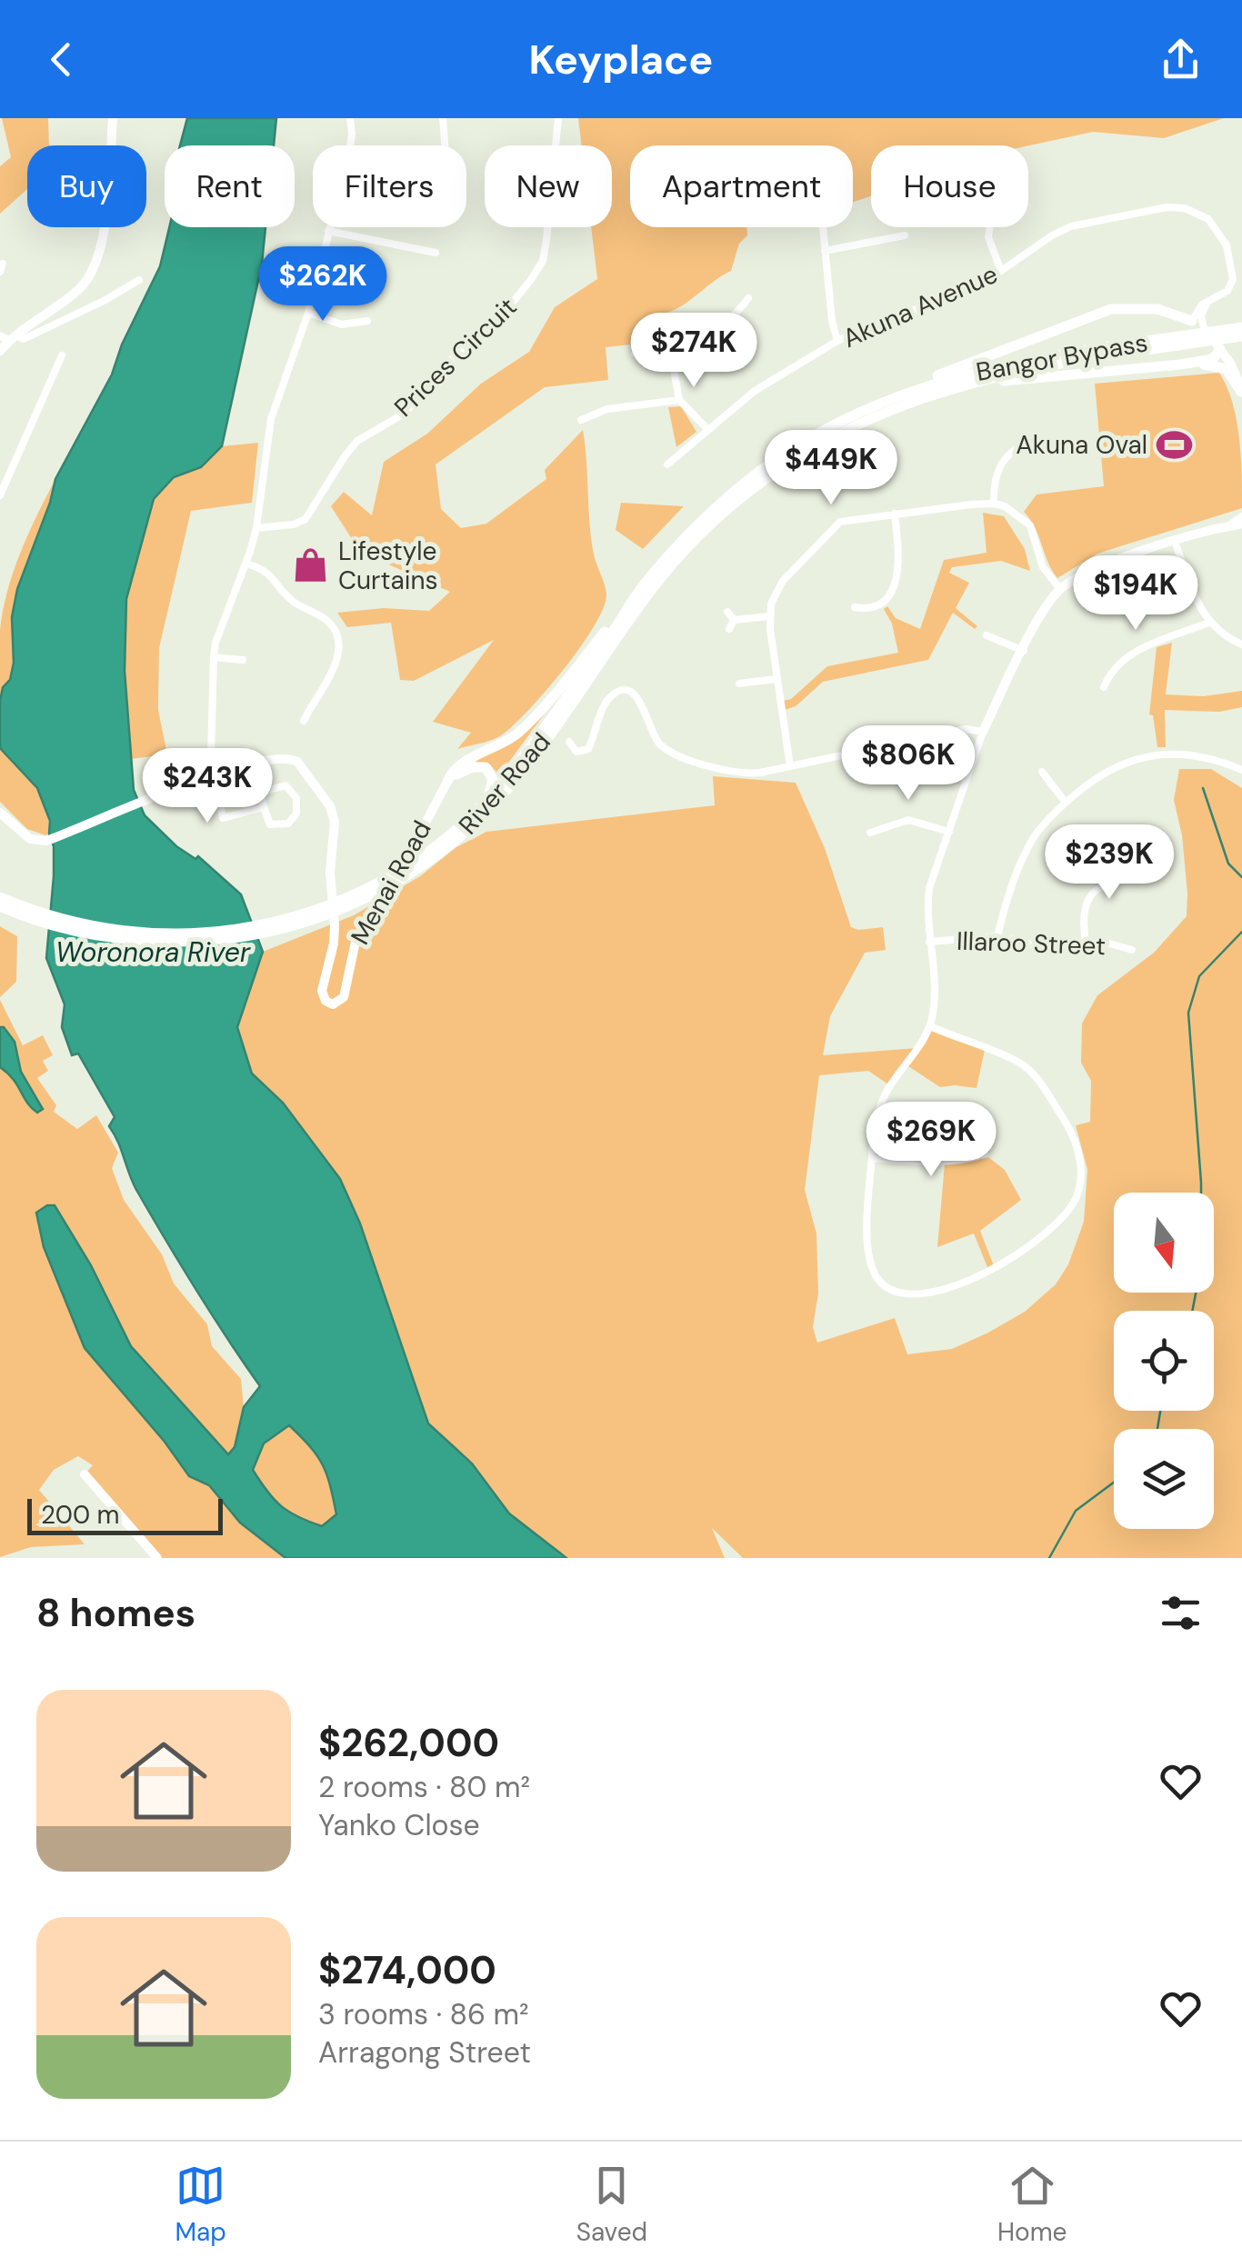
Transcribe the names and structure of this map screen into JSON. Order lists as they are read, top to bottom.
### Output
{
  "streets": {
    "main road": ["Bangor Bypass", "River Road"],
    "street": [
      "Akuna Avenue",
      "Prices Circuit",
      "Menai Road",
      "Illaroo Street"
    ]
  },
  "crossings": [
    ["Bangor Bypass", "River Road"]
  ],
  "water": ["Woronora River"],
  "places": {
    "sports": ["Akuna Oval"],
    "shop": ["Lifestyle Curtains"]
  },
  "scale_bar": "200 m",
  "north": "bottom",
  "page": {
    "header": "Keyplace",
    "chip": [
      "Buy",
      "Rent",
      "Filters",
      "New",
      "Apartment",
      "House"
    ],
    "price": [
      "$262K",
      "$274K",
      "$449K",
      "$194K",
      "$806K",
      "$243K",
      "$239K",
      "$269K"
    ],
    "scale": "200 m",
    "heading": "8 homes",
    "list": [
      {
        "name": "$262,000",
        "note": "2 rooms · 80 m² · Yanko Close"
      },
      {
        "name": "$274,000",
        "note": "3 rooms · 86 m² · Arragong Street"
      }
    ],
    "tabs": ["Map", "Saved", "Home"]
  }
}
